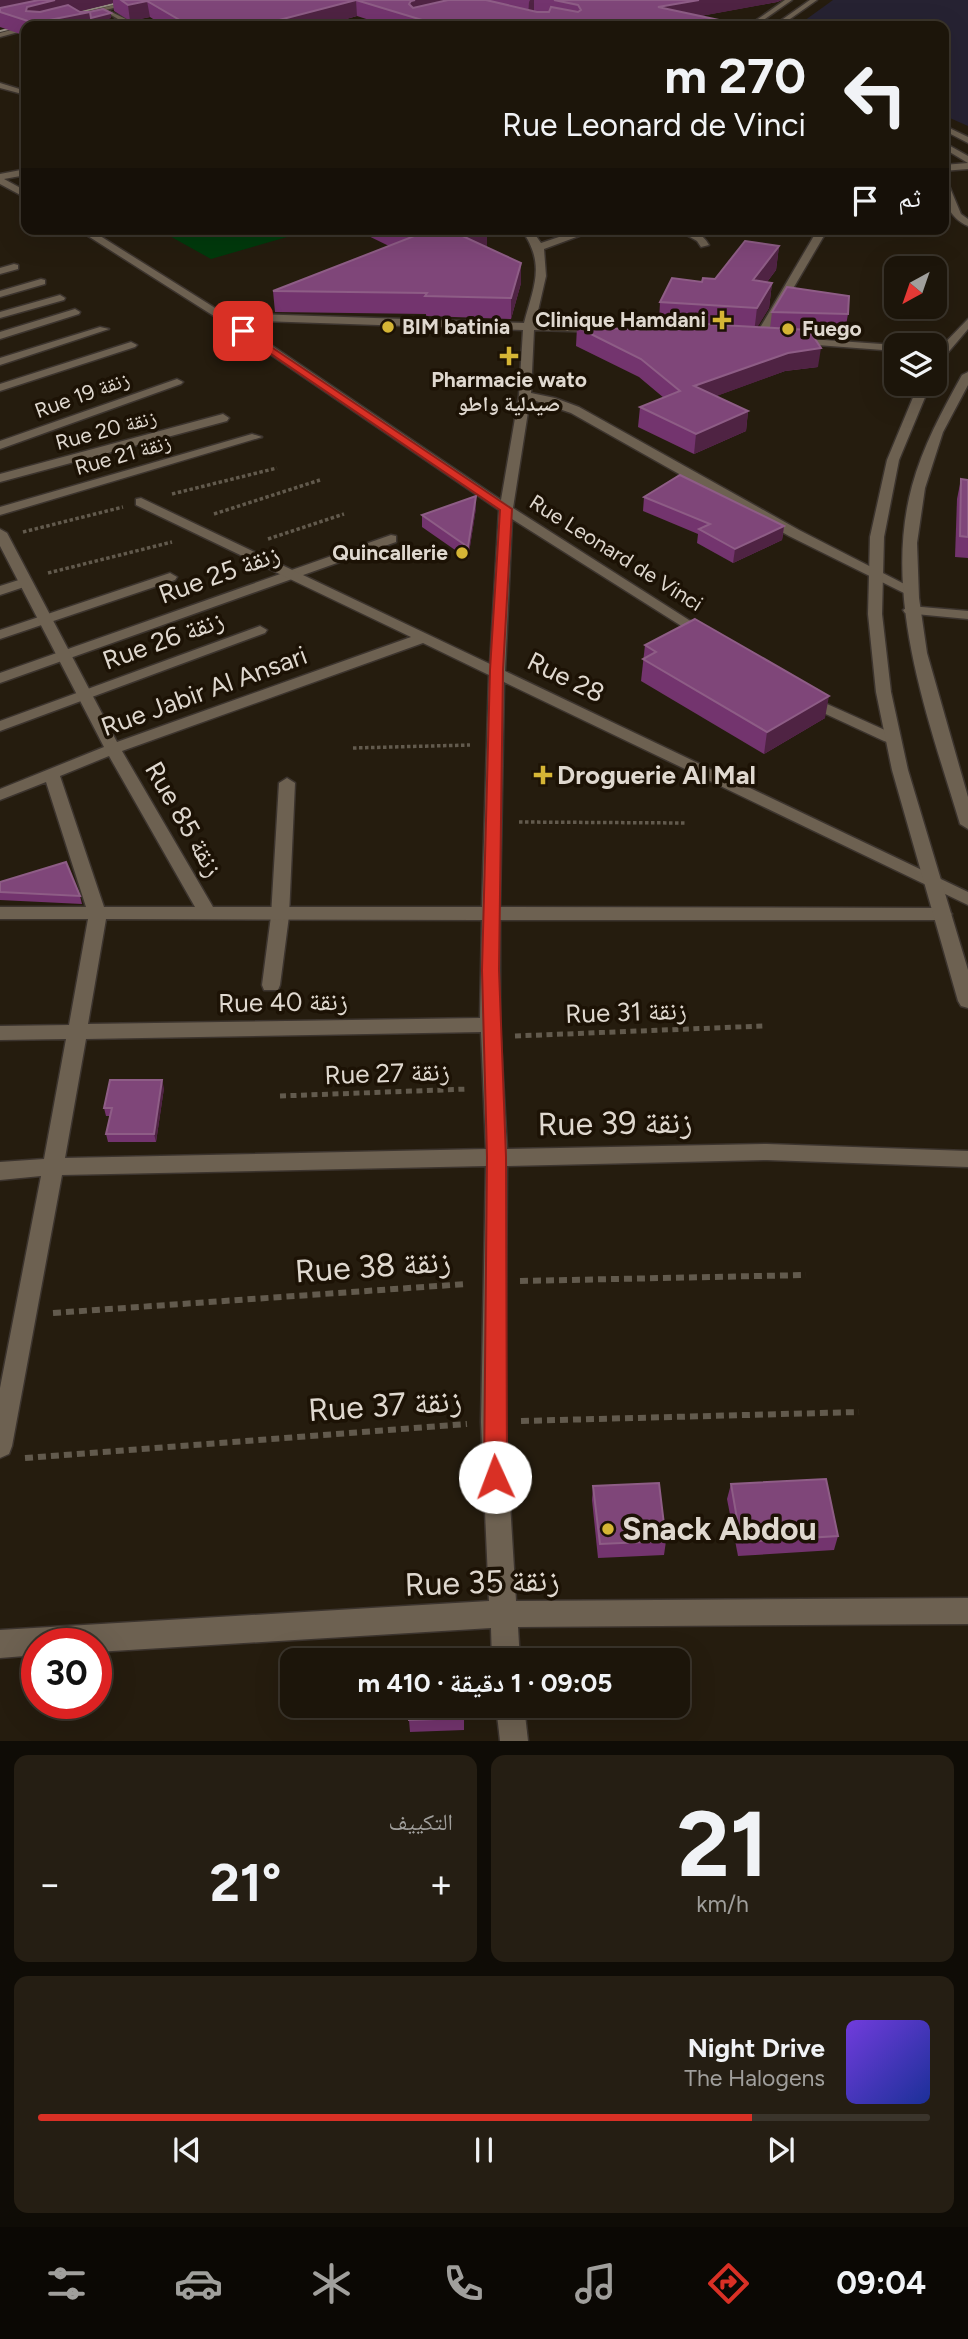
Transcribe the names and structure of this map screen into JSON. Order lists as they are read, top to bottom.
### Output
{
  "streets": {
    "street": [
      "Rue 19 زنقة",
      "Rue 20 زنقة",
      "Rue 21 زنقة",
      "Rue Leonard de Vinci",
      "Rue 25 زنقة",
      "Rue 26 زنقة",
      "Rue 28",
      "Rue Jabir Al Ansari",
      "Rue 85 زنقة",
      "Rue 40 زنقة",
      "Rue 39 زنقة",
      "Rue 35 زنقة"
    ],
    "path": [
      "Rue 31 زنقة",
      "Rue 27 زنقة",
      "Rue 38 زنقة",
      "Rue 37 زنقة"
    ]
  },
  "crossings": [
    ["Rue 25 زنقة", "Rue 28"],
    ["Rue 25 زنقة", "Rue 85 زنقة"],
    ["Rue 26 زنقة", "Rue 85 زنقة"],
    ["Rue 28", "Rue Jabir Al Ansari"],
    ["Rue Jabir Al Ansari", "Rue 85 زنقة"],
    ["Rue 40 زنقة", "Rue 31 زنقة"]
  ],
  "places": {
    "health": ["Clinique Hamdani", "Pharmacie wato صيدلية واطو", "Droguerie Al Mal"],
    "other": [
      "BIM batinia",
      "Fuego",
      "Quincallerie",
      "Snack Abdou"
    ]
  },
  "north": "bottom left",
  "page": {
    "turn": ["270 m", "Rue Leonard de Vinci"],
    "then": "ثم",
    "limit": "30",
    "trip": "09:05 · 1 دقيقة · 410 m",
    "tile": [
      ["21", "km/h"],
      "التكييف"
    ],
    "heat": ["−", "21°", "+"],
    "song": ["Night Drive", "The Halogens"],
    "tabs": "09:04"
  }
}
